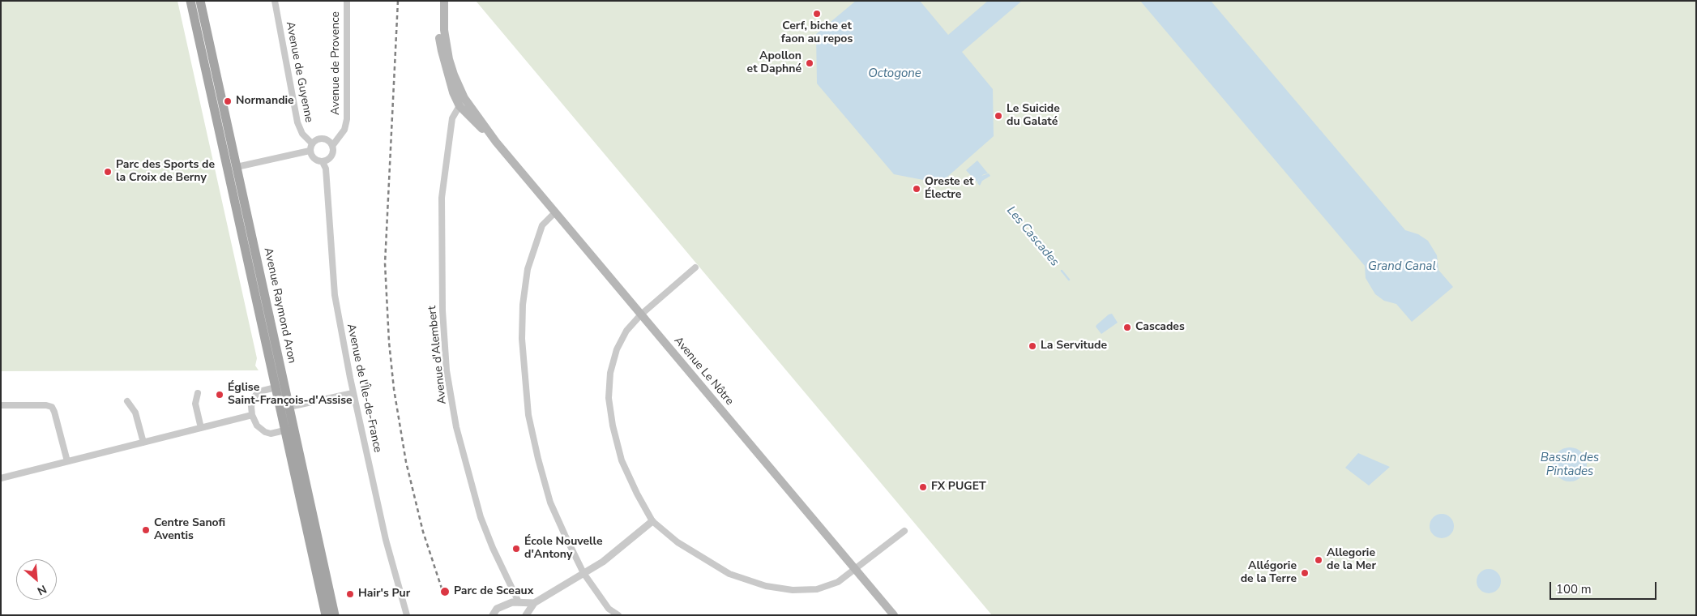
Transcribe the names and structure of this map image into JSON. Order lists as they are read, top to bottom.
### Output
{
  "streets": {
    "main road": ["Avenue Raymond Aron", "Avenue Le Nôtre"],
    "street": [
      "Avenue de Provence",
      "Avenue de Guyenne",
      "Avenue d'Alembert",
      "Avenue de l'Île-de-France"
    ]
  },
  "crossings": [
    ["Avenue de Provence", "Avenue de Guyenne"],
    ["Avenue de Provence", "Avenue de l'Île-de-France"],
    ["Avenue de Guyenne", "Avenue de l'Île-de-France"],
    ["Avenue d'Alembert", "Avenue Le Nôtre"]
  ],
  "water": [
    "Octogone",
    "Les Cascades",
    "Grand Canal",
    "Bassin des Pintades"
  ],
  "places": [
    "Cerf, biche et faon au repos",
    "Apollon et Daphné",
    "Normandie",
    "Le Suicide du Galaté",
    "Parc des Sports de la Croix de Berny",
    "Oreste et Électre",
    "Cascades",
    "La Servitude",
    "Église Saint-François-d'Assise",
    "FX PUGET",
    "Centre Sanofi Aventis",
    "École Nouvelle d'Antony",
    "Allegorie de la Mer",
    "Allégorie de la Terre",
    "Parc de Sceaux",
    "Hair's Pur"
  ],
  "scale_bar": "100 m",
  "north": "bottom right"
}
